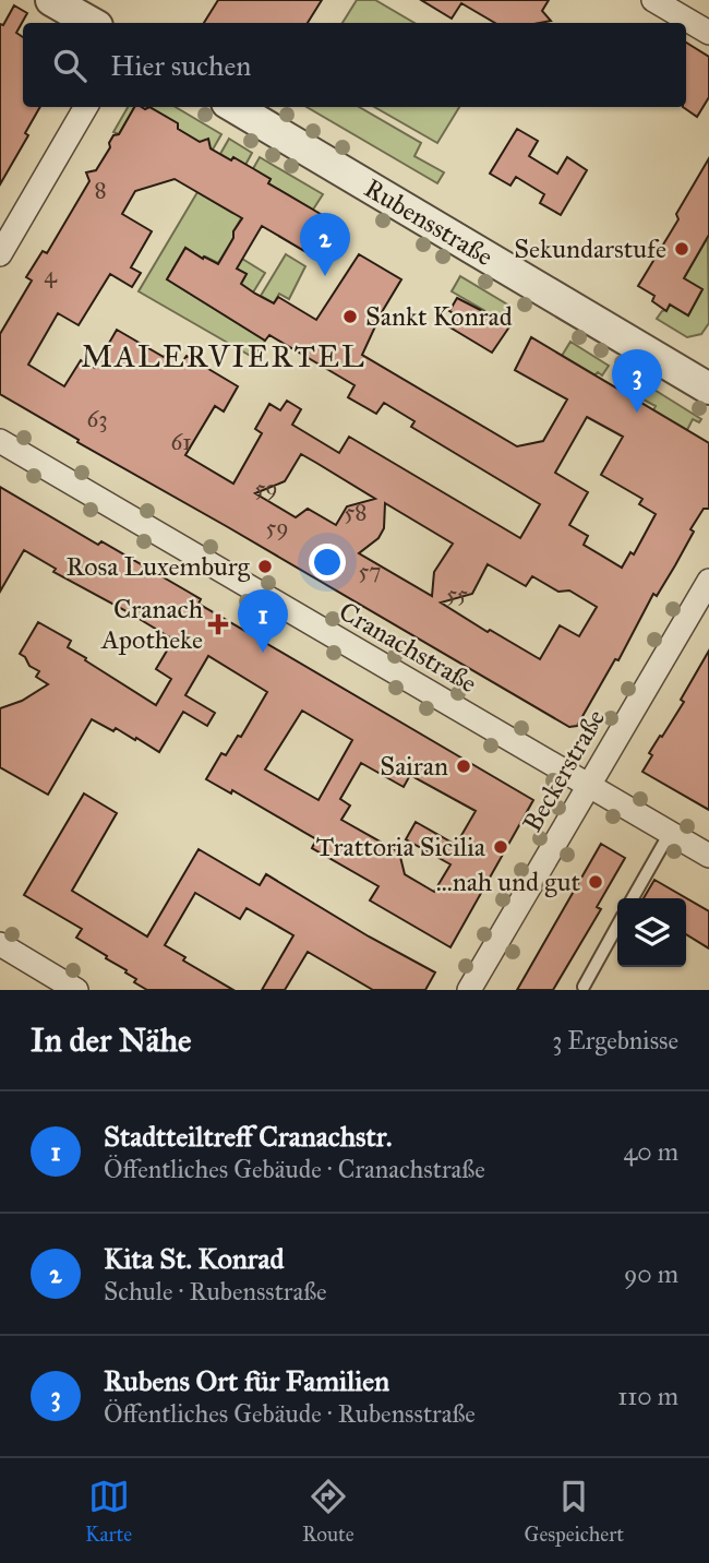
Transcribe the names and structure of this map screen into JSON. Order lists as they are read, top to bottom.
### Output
{
  "streets": {
    "street": ["Rubensstraße", "Cranachstraße", "Beckerstraße"]
  },
  "crossings": [
    ["Cranachstraße", "Beckerstraße"]
  ],
  "districts": ["MALERVIERTEL"],
  "places": {
    "other": [
      "Sekundarstufe",
      "Sankt Konrad",
      "Rosa Luxemburg",
      "Sairan",
      "Trattoria Sicilia",
      "...nah und gut"
    ],
    "health": ["Cranach Apotheke"]
  },
  "house_numbers": [
    "8",
    "4",
    "63",
    "61",
    "59",
    "58",
    "59",
    "57",
    "55"
  ],
  "page": {
    "search": "Hier suchen",
    "pins": ["2", "3", "1"],
    "heading": ["In der Nähe", "3 Ergebnisse"],
    "list": [
      {
        "mark": "1",
        "name": "Stadtteiltreff Cranachstr.",
        "note": "Öffentliches Gebäude · Cranachstraße",
        "value": "40 m"
      },
      {
        "mark": "2",
        "name": "Kita St. Konrad",
        "note": "Schule · Rubensstraße",
        "value": "90 m"
      },
      {
        "mark": "3",
        "name": "Rubens Ort für Familien",
        "note": "Öffentliches Gebäude · Rubensstraße",
        "value": "110 m"
      }
    ],
    "nav": ["Karte", "Route", "Gespeichert"]
  }
}
